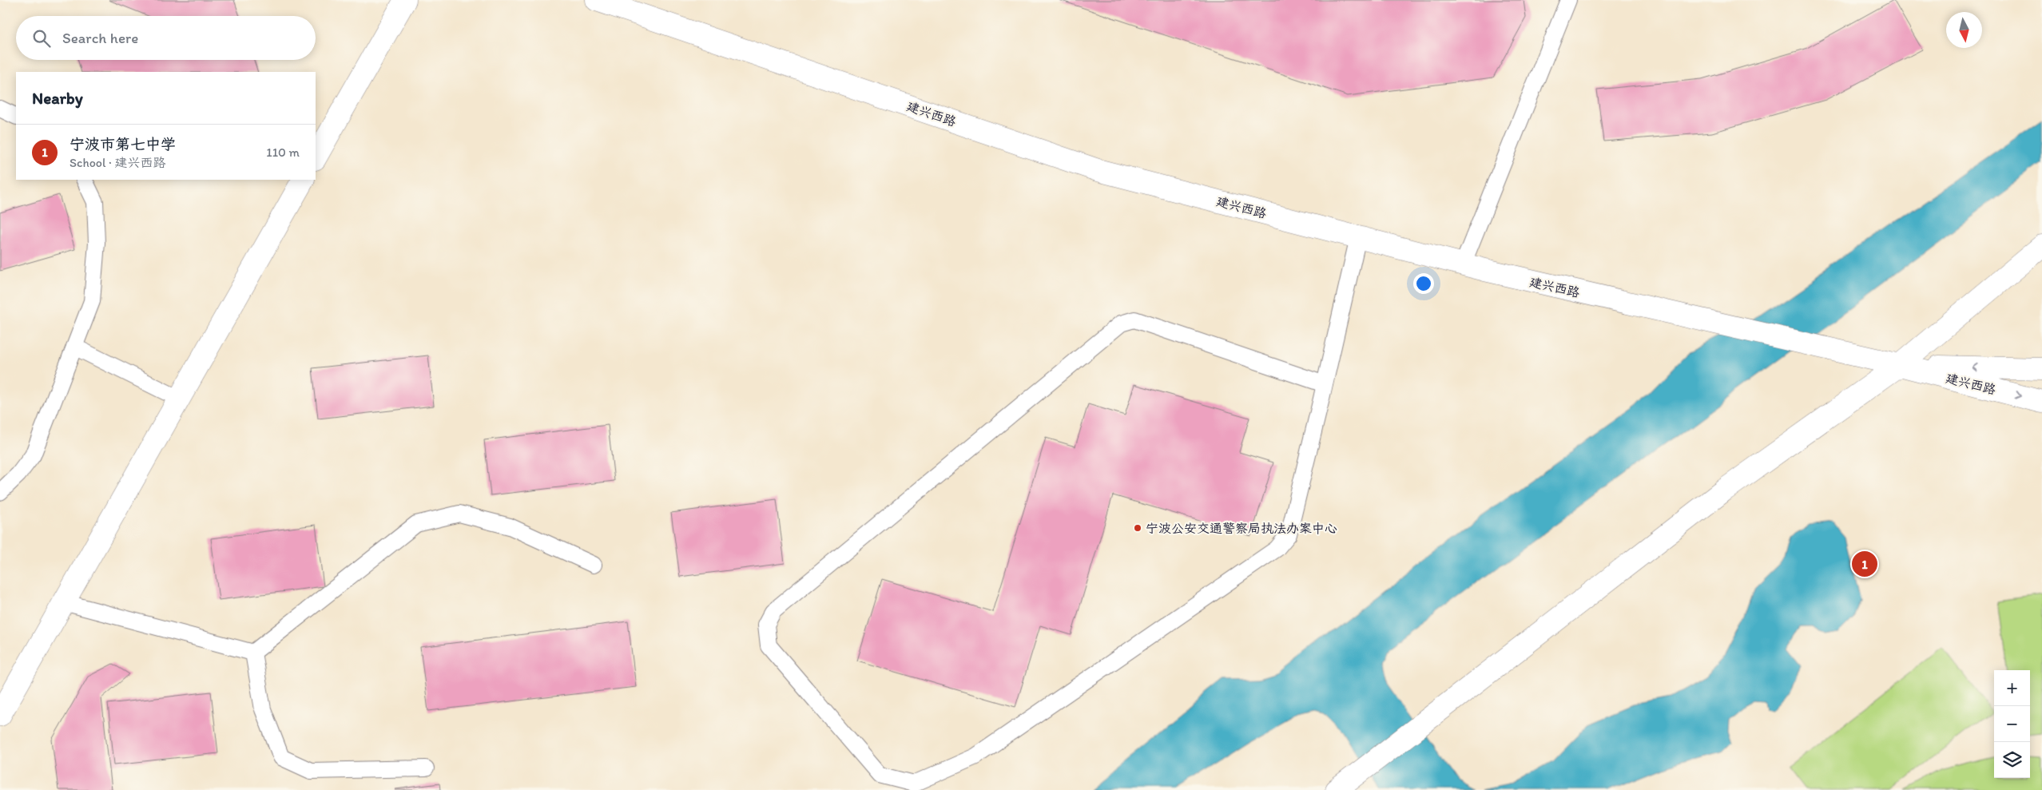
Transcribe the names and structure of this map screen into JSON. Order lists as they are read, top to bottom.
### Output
{
  "streets": {
    "street": ["建兴西路"]
  },
  "places": ["宁波公安交通警察局执法办案中心"],
  "north": "bottom",
  "page": {
    "search": "Search here",
    "heading": "Nearby",
    "list": [
      {
        "mark": "1",
        "name": "宁波市第七中学",
        "note": "School · 建兴西路",
        "value": "110 m"
      }
    ],
    "pins": "1",
    "map_buttons": ["+", "−"]
  }
}
